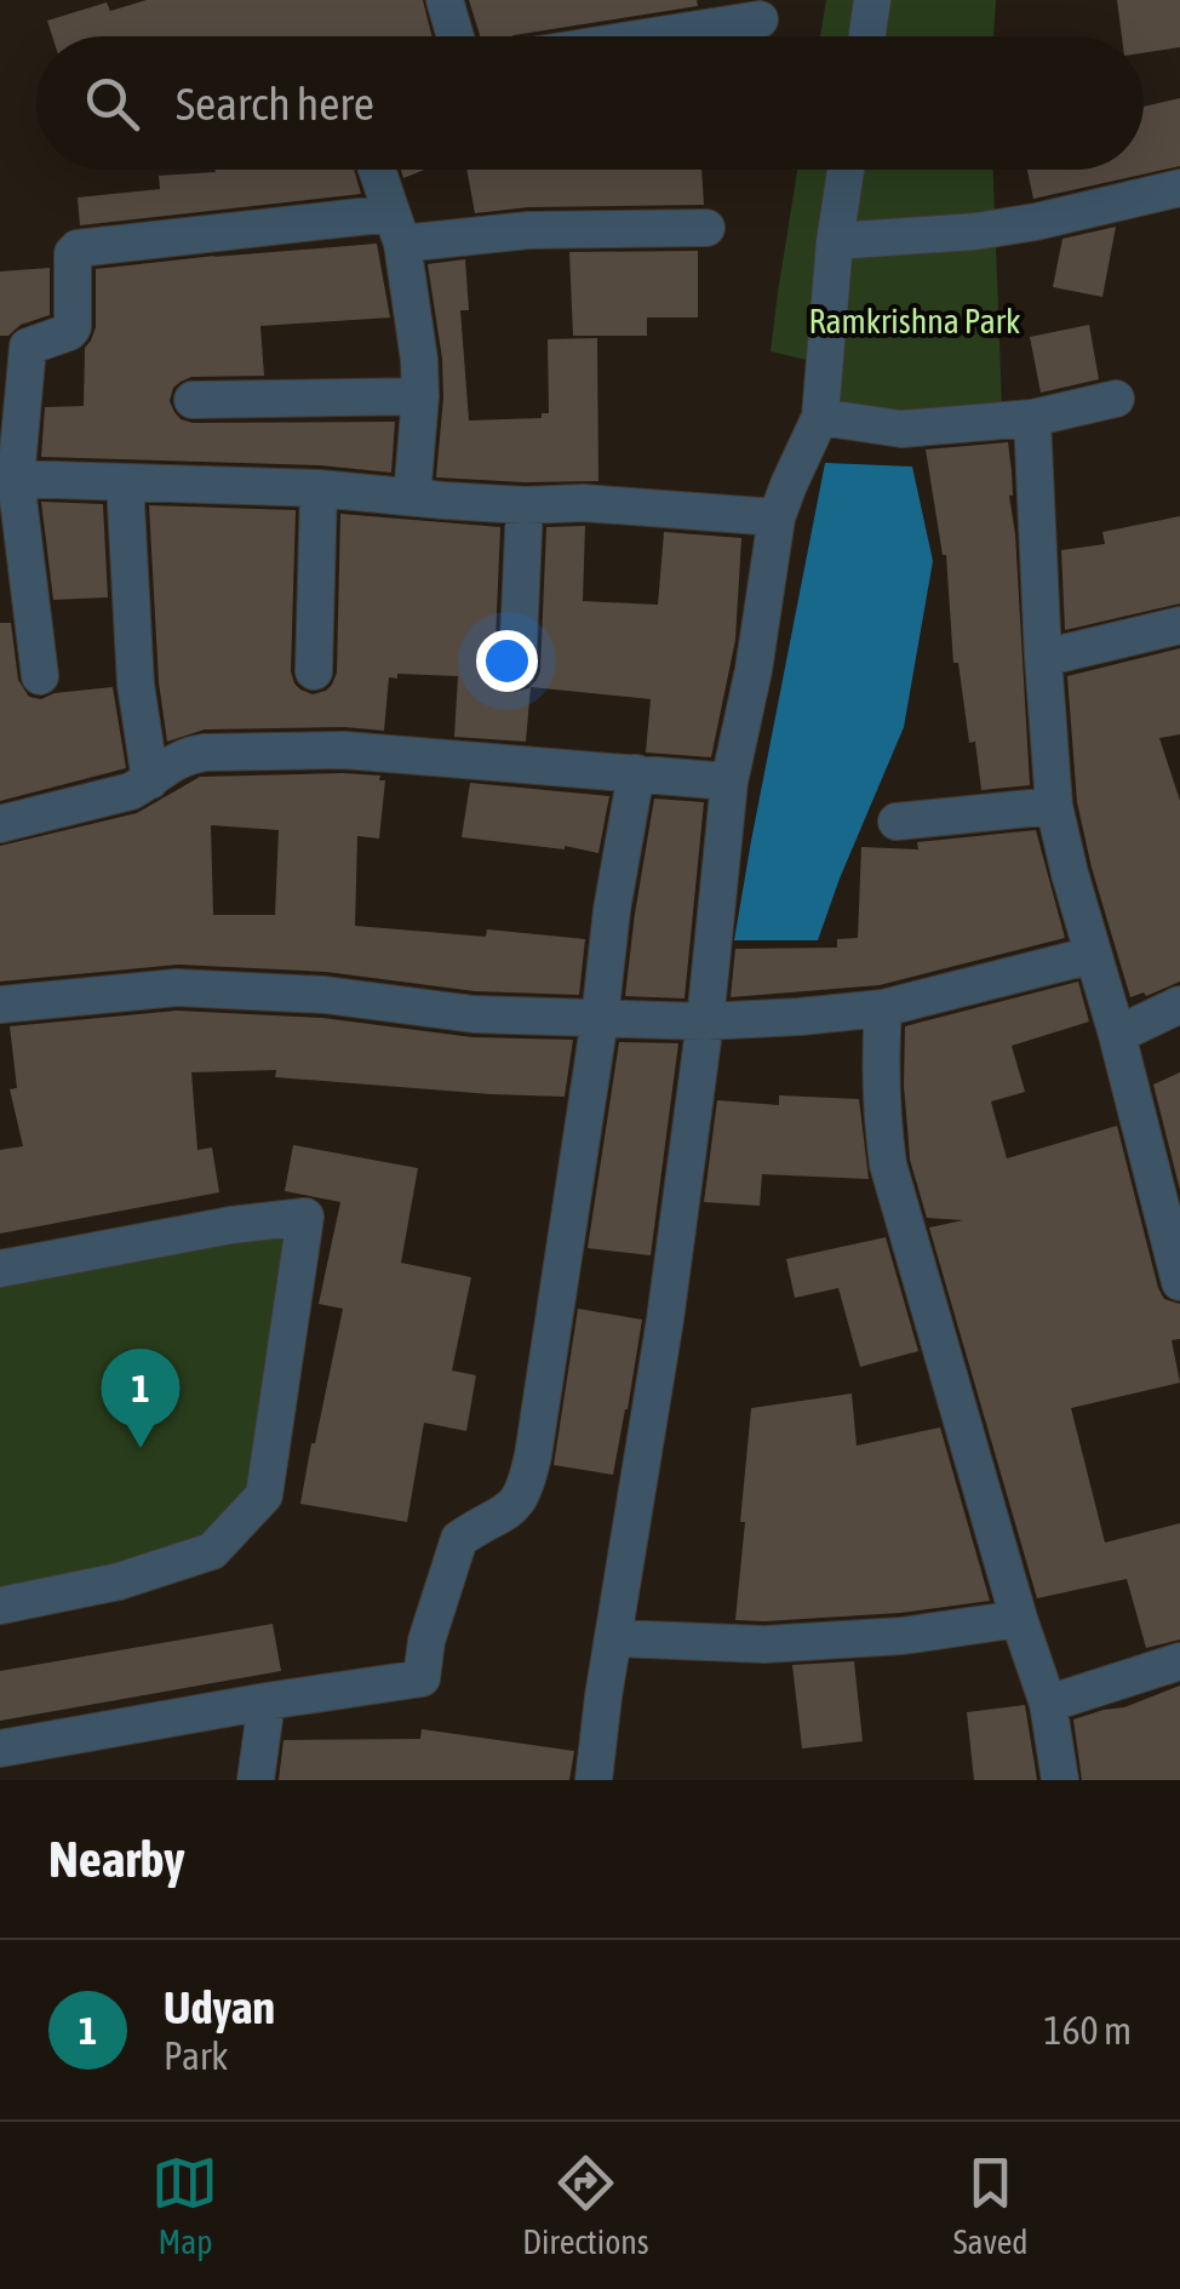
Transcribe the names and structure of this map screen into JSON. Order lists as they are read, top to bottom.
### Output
{
  "parks": ["Ramkrishna Park"],
  "page": {
    "search": "Search here",
    "pins": "1",
    "heading": "Nearby",
    "list": [
      {
        "mark": "1",
        "name": "Udyan",
        "note": "Park",
        "value": "160 m"
      }
    ],
    "nav": ["Map", "Directions", "Saved"]
  }
}
